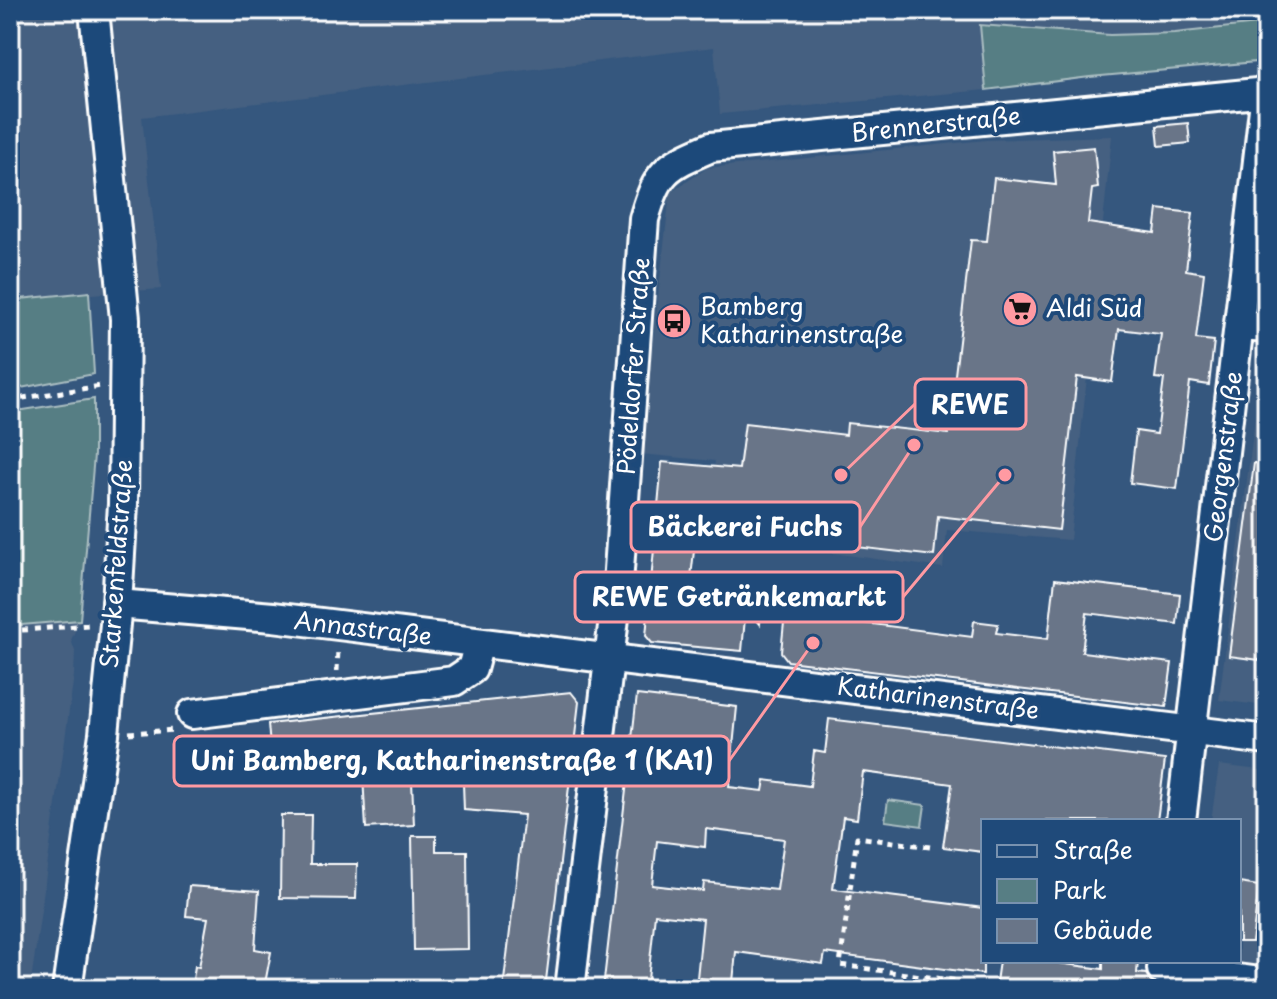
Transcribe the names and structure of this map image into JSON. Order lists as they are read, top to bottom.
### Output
{
  "streets": {
    "street": [
      "Brennerstraße",
      "Pödeldorfer Straße",
      "Georgenstraße",
      "Starkenfeldstraße",
      "Annastraße",
      "Katharinenstraße"
    ]
  },
  "crossings": [
    ["Brennerstraße", "Pödeldorfer Straße"],
    ["Brennerstraße", "Georgenstraße"],
    ["Pödeldorfer Straße", "Annastraße"],
    ["Pödeldorfer Straße", "Katharinenstraße"],
    ["Georgenstraße", "Katharinenstraße"],
    ["Starkenfeldstraße", "Annastraße"],
    ["Annastraße", "Katharinenstraße"]
  ],
  "places": {
    "supermarket": ["Aldi Süd"],
    "bus stop": ["Bamberg Katharinenstraße"],
    "other": [
      "Bäckerei Fuchs",
      "REWE",
      "REWE Getränkemarkt",
      "Uni Bamberg, Katharinenstraße 1 (KA1)"
    ]
  },
  "legend": ["Straße", "Park", "Gebäude"]
}
